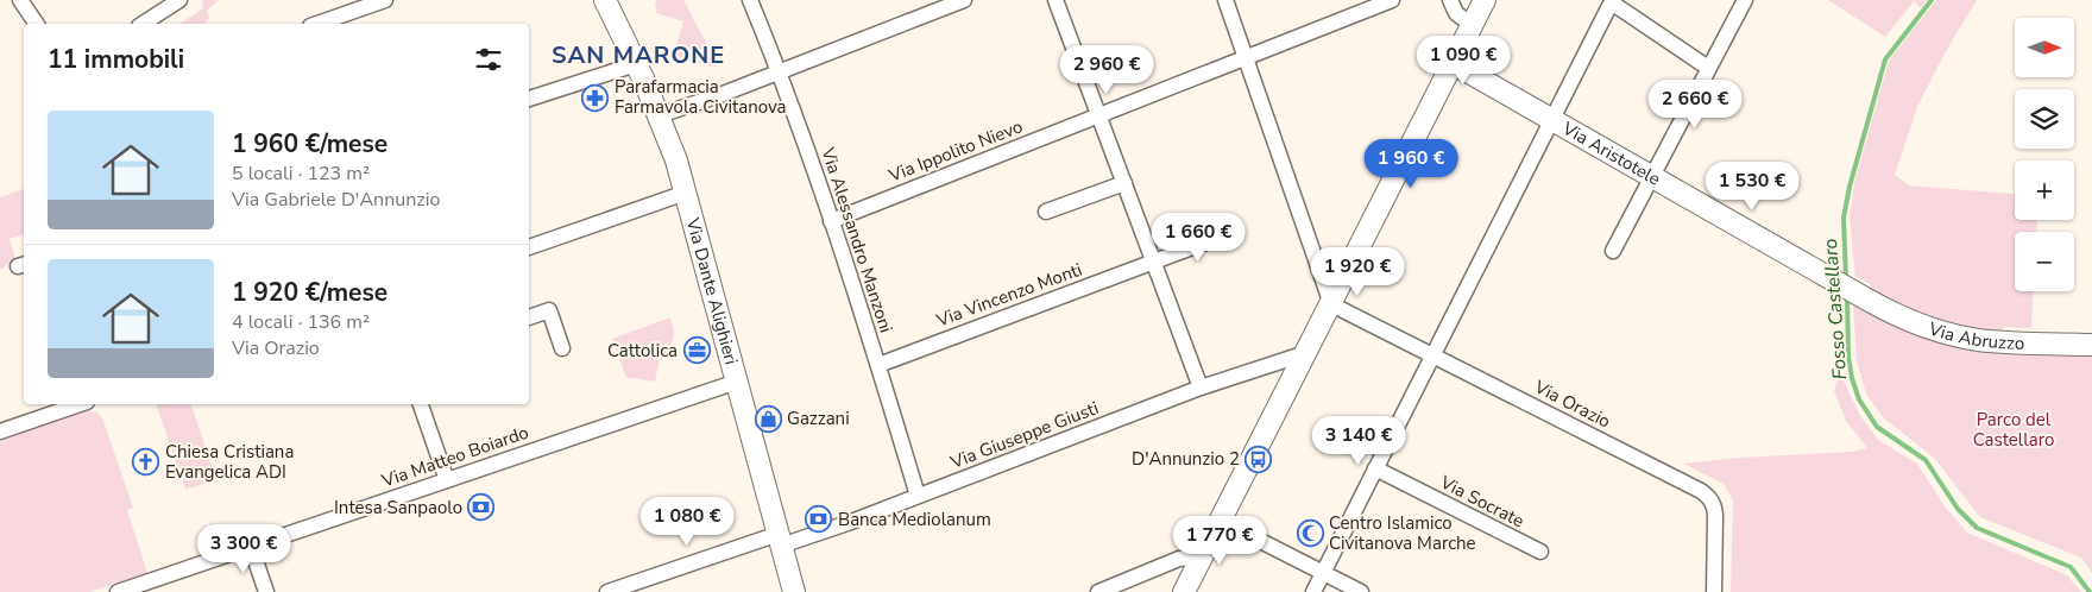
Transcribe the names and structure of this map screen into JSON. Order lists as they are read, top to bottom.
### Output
{
  "streets": {
    "main road": ["Via Aristotele", "Via Dante Alighieri", "Via Abruzzo"],
    "street": [
      "Via Ippolito Nievo",
      "Via Alessandro Manzoni",
      "Via Vincenzo Monti",
      "Via Orazio",
      "Via Giuseppe Giusti",
      "Via Matteo Boiardo",
      "Via Socrate"
    ]
  },
  "crossings": [
    ["Via Ippolito Nievo", "Via Alessandro Manzoni"],
    ["Via Aristotele", "Via Abruzzo"],
    ["Via Alessandro Manzoni", "Via Vincenzo Monti"],
    ["Via Alessandro Manzoni", "Via Giuseppe Giusti"],
    ["Via Dante Alighieri", "Via Giuseppe Giusti"],
    ["Via Dante Alighieri", "Via Matteo Boiardo"]
  ],
  "districts": ["SAN MARONE"],
  "water": ["Fosso Castellaro"],
  "parks": ["Parco del Castellaro"],
  "places": {
    "pharmacy": ["Parafarmacia Farmavola Civitanova"],
    "office": ["Cattolica"],
    "shop": ["Gazzani"],
    "bus stop": ["D'Annunzio 2"],
    "church": ["Chiesa Cristiana Evangelica ADI"],
    "bank": ["Intesa Sanpaolo", "Banca Mediolanum"],
    "mosque": ["Centro Islamico Civitanova Marche"]
  },
  "north": "right",
  "page": {
    "map_buttons": ["+", "−"],
    "heading": "11 immobili",
    "price": [
      "1 090 €",
      "2 960 €",
      "2 660 €",
      "1 960 €",
      "1 530 €",
      "1 660 €",
      "1 920 €",
      "3 140 €",
      "1 080 €",
      "1 770 €",
      "3 300 €"
    ],
    "list": [
      {
        "name": "1 960 €/mese",
        "note": "5 locali · 123 m² · Via Gabriele D'Annunzio"
      },
      {
        "name": "1 920 €/mese",
        "note": "4 locali · 136 m² · Via Orazio"
      }
    ]
  }
}
